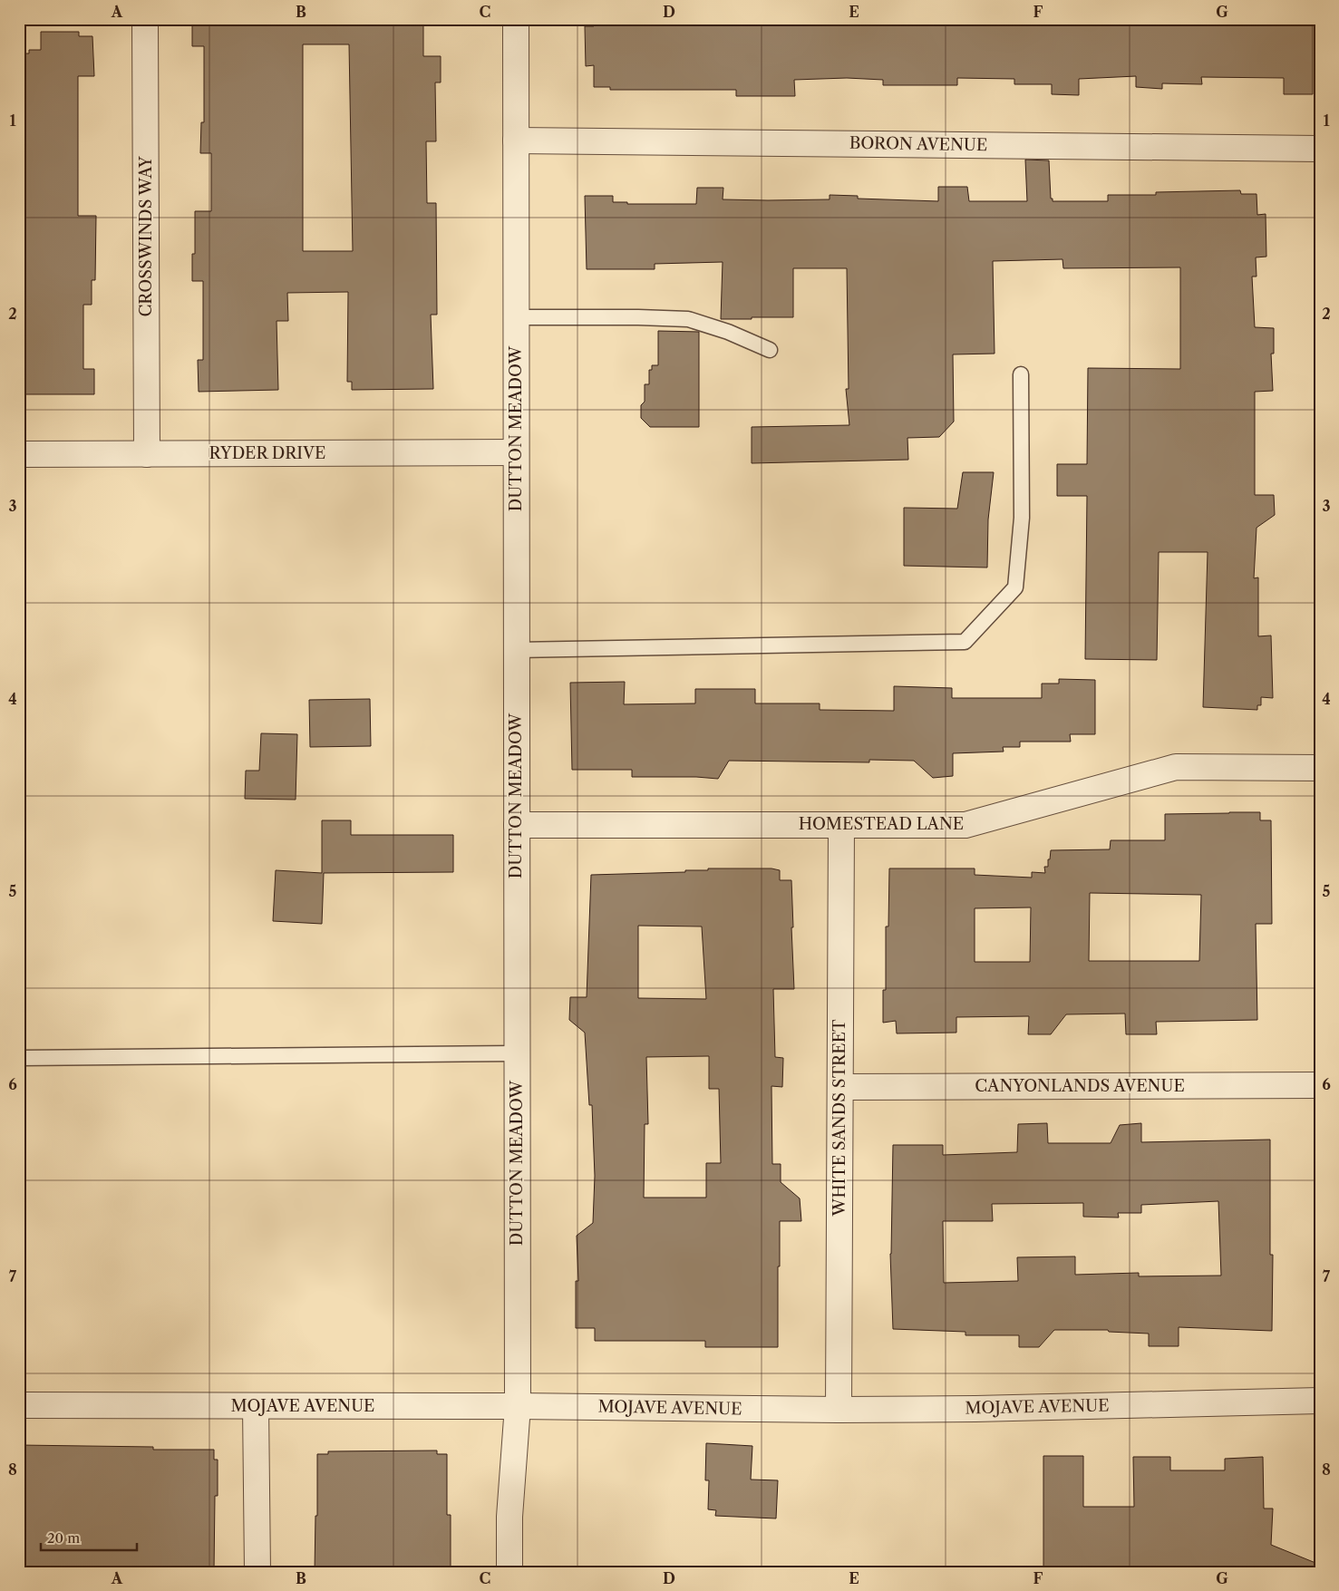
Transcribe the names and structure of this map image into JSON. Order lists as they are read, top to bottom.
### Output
{
  "streets": {
    "street": [
      "BORON AVENUE",
      "CROSSWINDS WAY",
      "DUTTON MEADOW",
      "RYDER DRIVE",
      "HOMESTEAD LANE",
      "CANYONLANDS AVENUE",
      "WHITE SANDS STREET",
      "MOJAVE AVENUE"
    ]
  },
  "crossings": [
    ["BORON AVENUE", "DUTTON MEADOW"],
    ["CROSSWINDS WAY", "RYDER DRIVE"],
    ["DUTTON MEADOW", "RYDER DRIVE"],
    ["DUTTON MEADOW", "HOMESTEAD LANE"],
    ["DUTTON MEADOW", "MOJAVE AVENUE"],
    ["HOMESTEAD LANE", "WHITE SANDS STREET"],
    ["CANYONLANDS AVENUE", "WHITE SANDS STREET"],
    ["WHITE SANDS STREET", "MOJAVE AVENUE"]
  ],
  "scale_bar": "20 m",
  "grid": {
    "columns": [
      "A",
      "B",
      "C",
      "D",
      "E",
      "F",
      "G"
    ],
    "rows": [
      "1",
      "2",
      "3",
      "4",
      "5",
      "6",
      "7",
      "8"
    ]
  }
}
